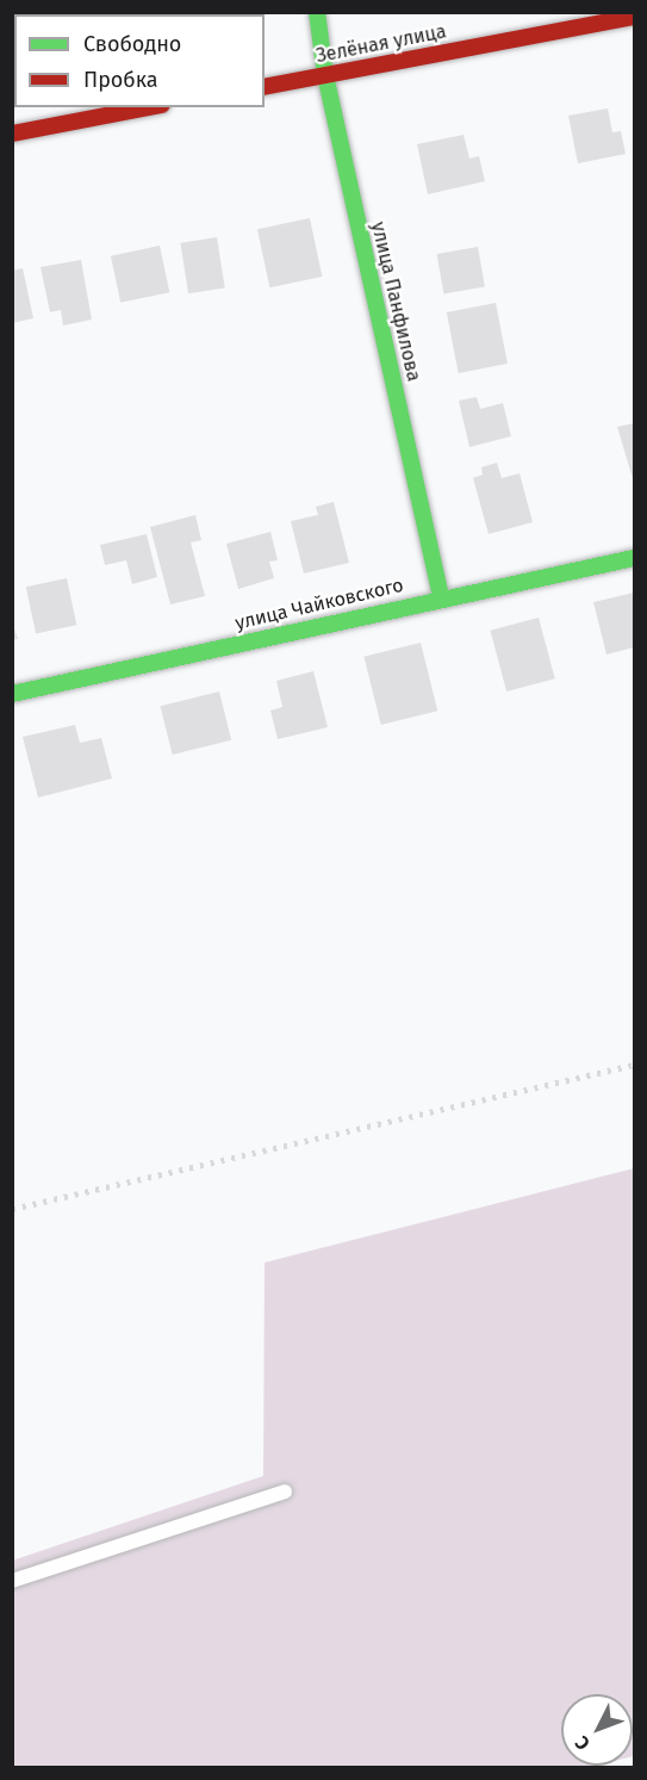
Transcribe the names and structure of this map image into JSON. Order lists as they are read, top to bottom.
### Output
{
  "streets": {
    "street": ["Зелёная улица", "улица Панфилова", "улица Чайковского"]
  },
  "crossings": [
    ["Зелёная улица", "улица Панфилова"],
    ["улица Панфилова", "улица Чайковского"]
  ],
  "legend": ["Свободно", "Пробка"],
  "north": "bottom left"
}
